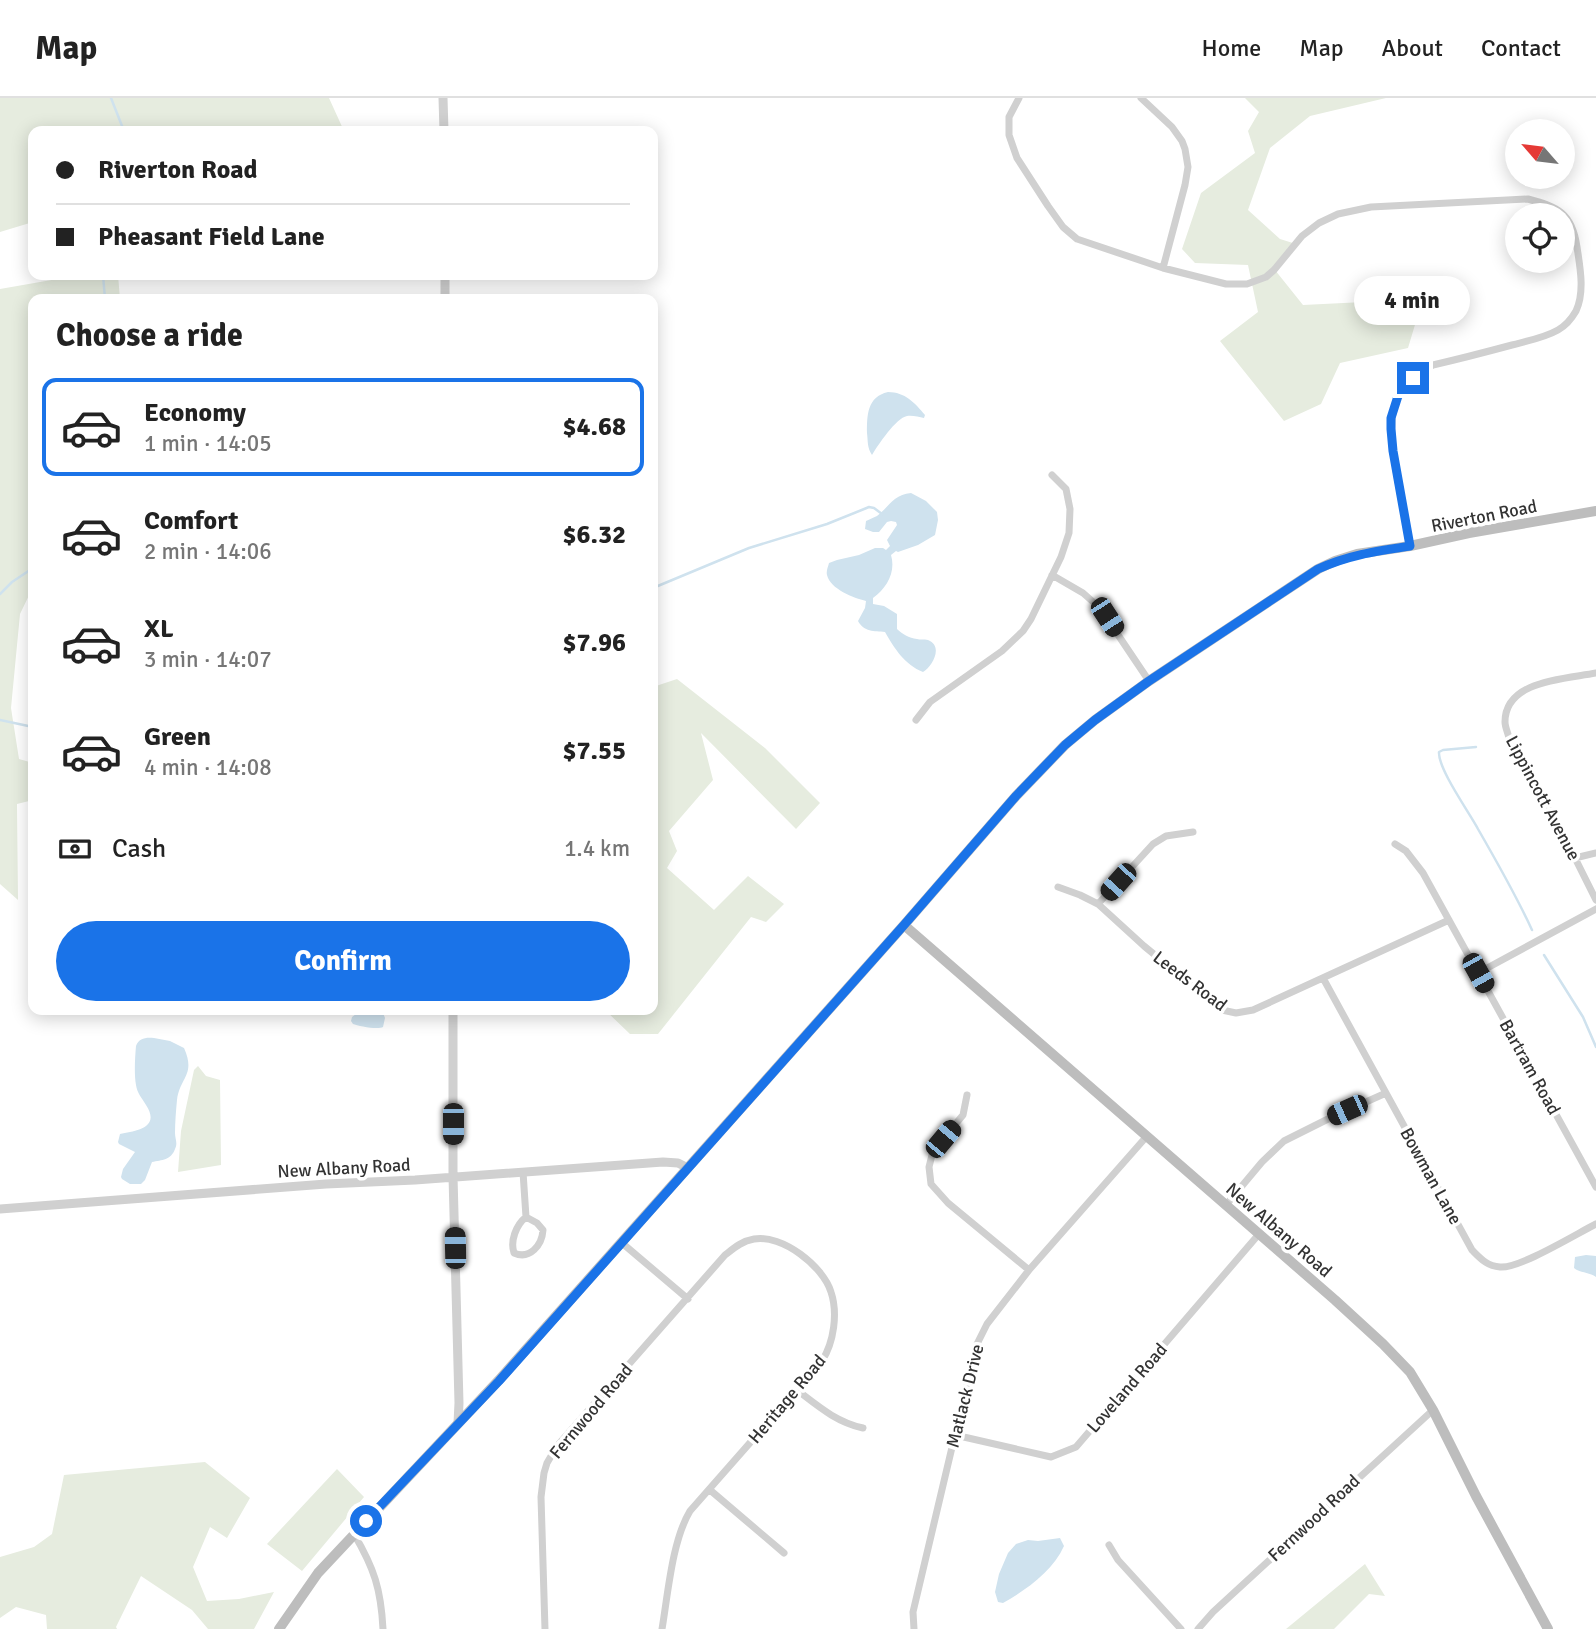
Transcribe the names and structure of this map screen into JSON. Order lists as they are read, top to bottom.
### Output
{
  "streets": {
    "main road": ["Riverton Road", "New Albany Road"],
    "street": [
      "Lippincott Avenue",
      "Leeds Road",
      "Bartram Road",
      "Bowman Lane",
      "Loveland Road",
      "Matlack Drive",
      "Heritage Road",
      "Fernwood Road"
    ]
  },
  "crossings": [
    ["Riverton Road", "New Albany Road"],
    ["Leeds Road", "Bartram Road"],
    ["Leeds Road", "Bowman Lane"],
    ["New Albany Road", "Loveland Road"],
    ["New Albany Road", "Matlack Drive"],
    ["New Albany Road", "Fernwood Road"],
    ["Loveland Road", "Matlack Drive"],
    ["Heritage Road", "Fernwood Road"]
  ],
  "north": "top left",
  "page": {
    "header": "Map",
    "nav": [
      "Home",
      "Map",
      "About",
      "Contact"
    ],
    "banner": ["Riverton Road", "Pheasant Field Lane"],
    "bubble": "4 min",
    "heading": "Choose a ride",
    "list": [
      {
        "name": "Economy",
        "note": "1 min · 14:05",
        "value": "$4.68"
      },
      {
        "name": "Comfort",
        "note": "2 min · 14:06",
        "value": "$6.32"
      },
      {
        "name": "XL",
        "note": "3 min · 14:07",
        "value": "$7.96"
      },
      {
        "name": "Green",
        "note": "4 min · 14:08",
        "value": "$7.55"
      }
    ],
    "pay": ["Cash", "1.4 km"],
    "buttons": "Confirm"
  }
}
